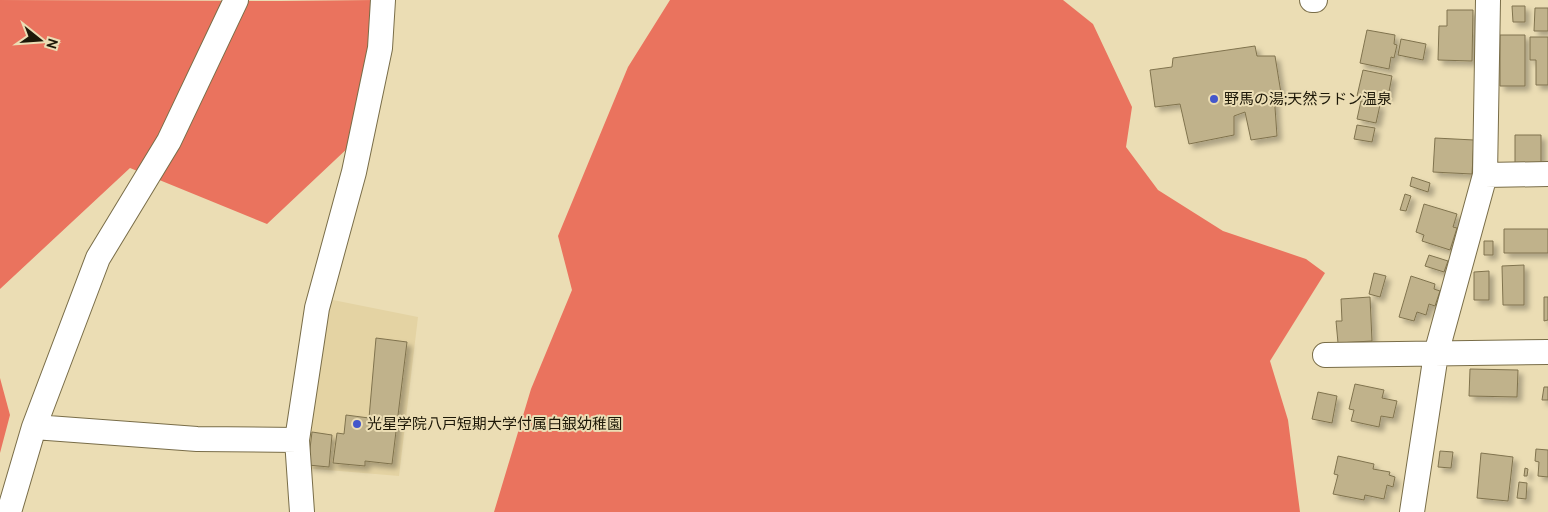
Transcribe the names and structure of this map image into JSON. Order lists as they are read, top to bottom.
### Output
{
  "places": ["野馬の湯;天然ラドン温泉", "光星学院八戸短期大学付属白銀幼稚園"],
  "north": "right"
}
